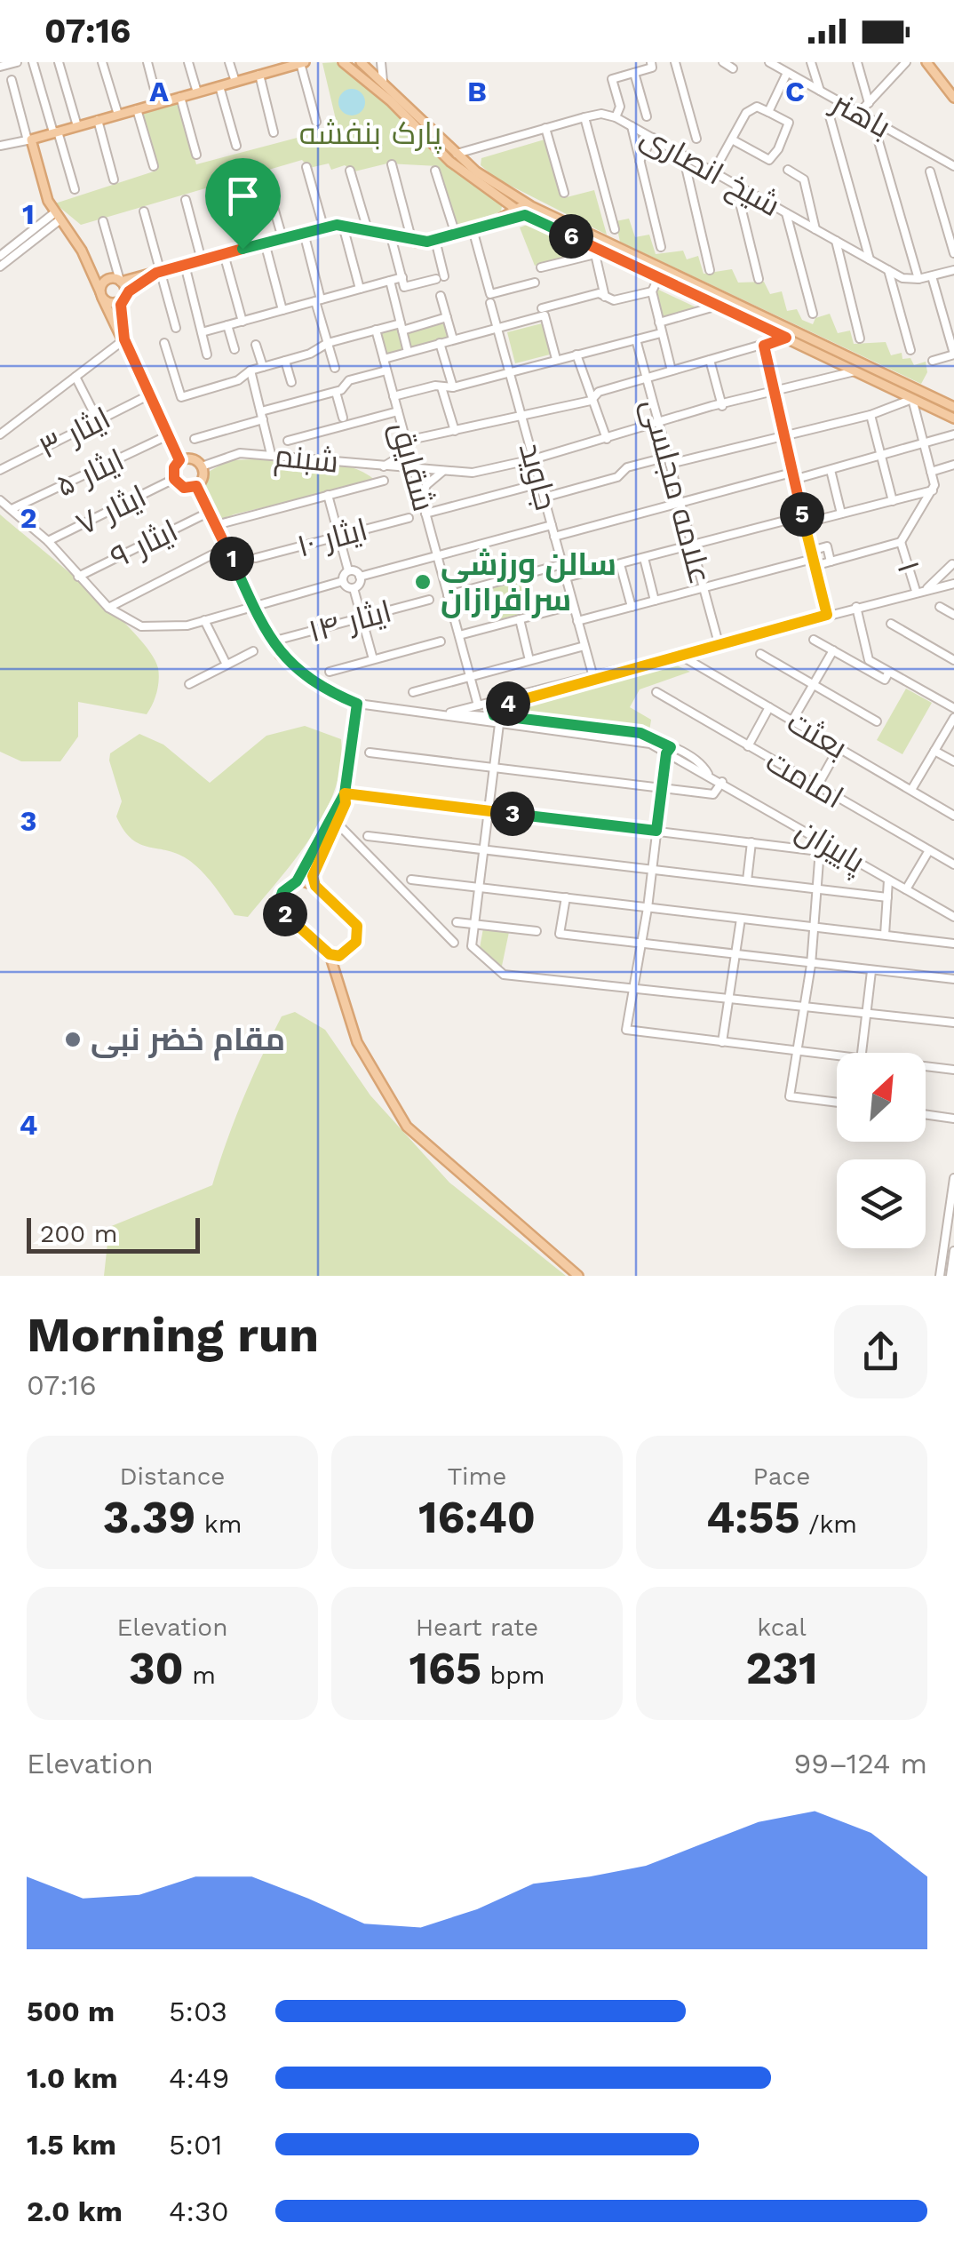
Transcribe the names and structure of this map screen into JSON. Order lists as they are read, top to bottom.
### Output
{
  "streets": {
    "street": [
      "باهنر",
      "شیخ انصاری",
      "ایثار ۳",
      "شبنم",
      "شقایق",
      "ایثار ۵",
      "جاوید",
      "علامه مجلسی",
      "ایثار ۷",
      "ایثار ۱۰",
      "ایثار ۹",
      "۱",
      "ایثار ۱۴",
      "بعثت",
      "امامت",
      "پاییزان"
    ]
  },
  "crossings": [
    ["شبنم", "شقایق"],
    ["شبنم", "جاوید"],
    ["شبنم", "علامه مجلسی"],
    ["شبنم", "ایثار ۷"]
  ],
  "parks": ["پارک بنفشه"],
  "places": ["سالن ورزشی سرافرازان", "مقام خضر نبی"],
  "scale_bar": "200 m",
  "north": "top right",
  "page": {
    "status": "07:16",
    "pins": [
      "6",
      "5",
      "1",
      "4",
      "3",
      "2"
    ],
    "scale": "200 m",
    "heading": ["Morning run", "07:16"],
    "stats": [
      ["Distance", "3.39 km"],
      ["Time", "16:40"],
      ["Pace", "4:55 /km"],
      ["Elevation", "30 m"],
      ["Heart rate", "165 bpm"],
      ["kcal", "231"]
    ],
    "chart": ["Elevation", "99–124 m"],
    "list": [
      {
        "name": "500 m",
        "note": "5:03"
      },
      {
        "name": "1.0 km",
        "note": "4:49"
      },
      {
        "name": "1.5 km",
        "note": "5:01"
      },
      {
        "name": "2.0 km",
        "note": "4:30"
      }
    ]
  },
  "grid": {
    "columns": ["A", "B", "C"],
    "rows": [
      "1",
      "2",
      "3",
      "4"
    ]
  }
}
